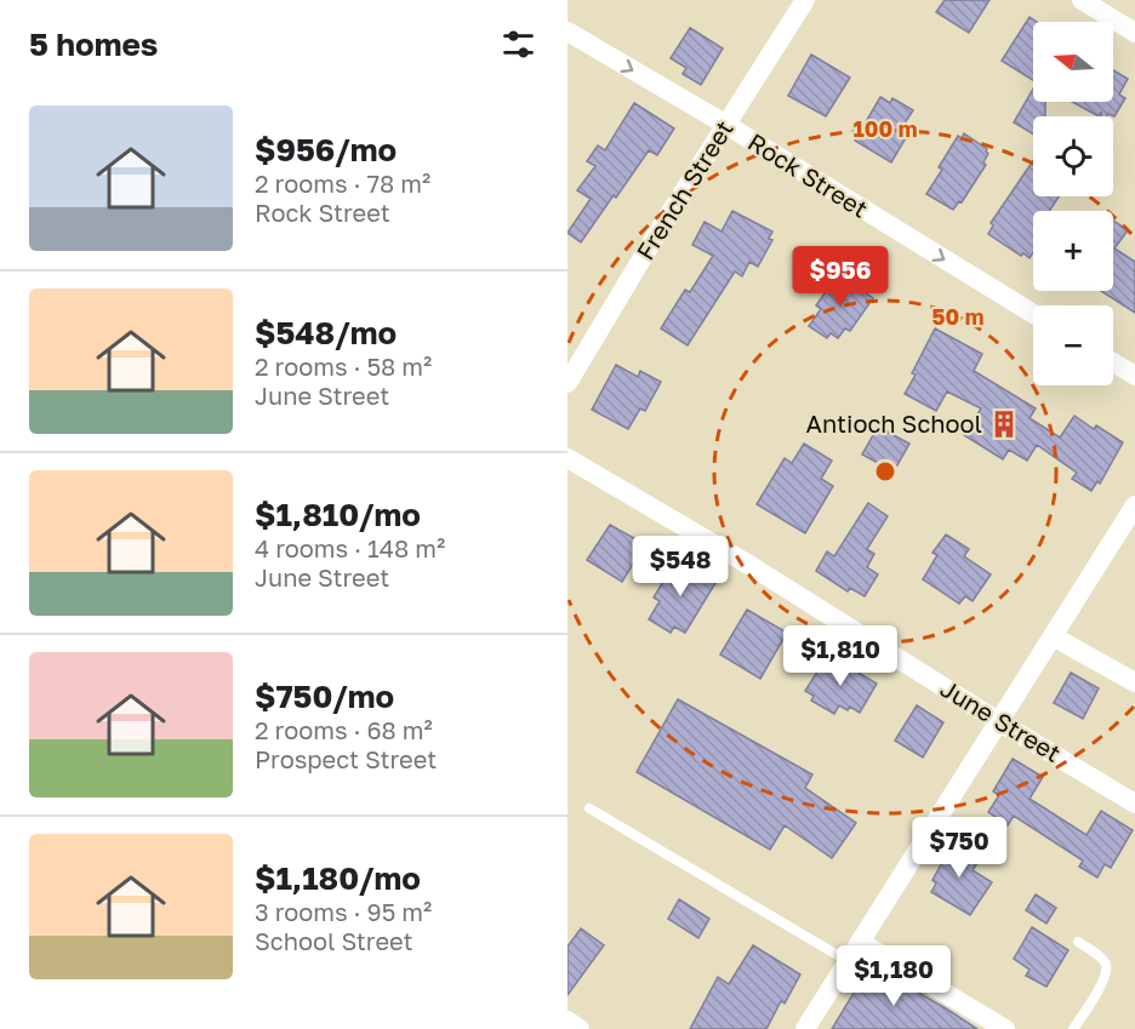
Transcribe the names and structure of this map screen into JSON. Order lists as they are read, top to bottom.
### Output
{
  "streets": {
    "street": ["Rock Street", "French Street", "June Street"]
  },
  "crossings": [
    ["Rock Street", "French Street"]
  ],
  "one_way": ["Rock Street"],
  "places": {
    "building": ["Antioch School"]
  },
  "north": "left",
  "page": {
    "heading": "5 homes",
    "map_buttons": ["+", "−"],
    "list": [
      {
        "name": "$956/mo",
        "note": "2 rooms · 78 m² · Rock Street"
      },
      {
        "name": "$548/mo",
        "note": "2 rooms · 58 m² · June Street"
      },
      {
        "name": "$1,810/mo",
        "note": "4 rooms · 148 m² · June Street"
      },
      {
        "name": "$750/mo",
        "note": "2 rooms · 68 m² · Prospect Street"
      },
      {
        "name": "$1,180/mo",
        "note": "3 rooms · 95 m² · School Street"
      }
    ],
    "price": [
      "$956",
      "$548",
      "$1,810",
      "$750",
      "$1,180"
    ]
  },
  "rings": ["100 m", "50 m"]
}
